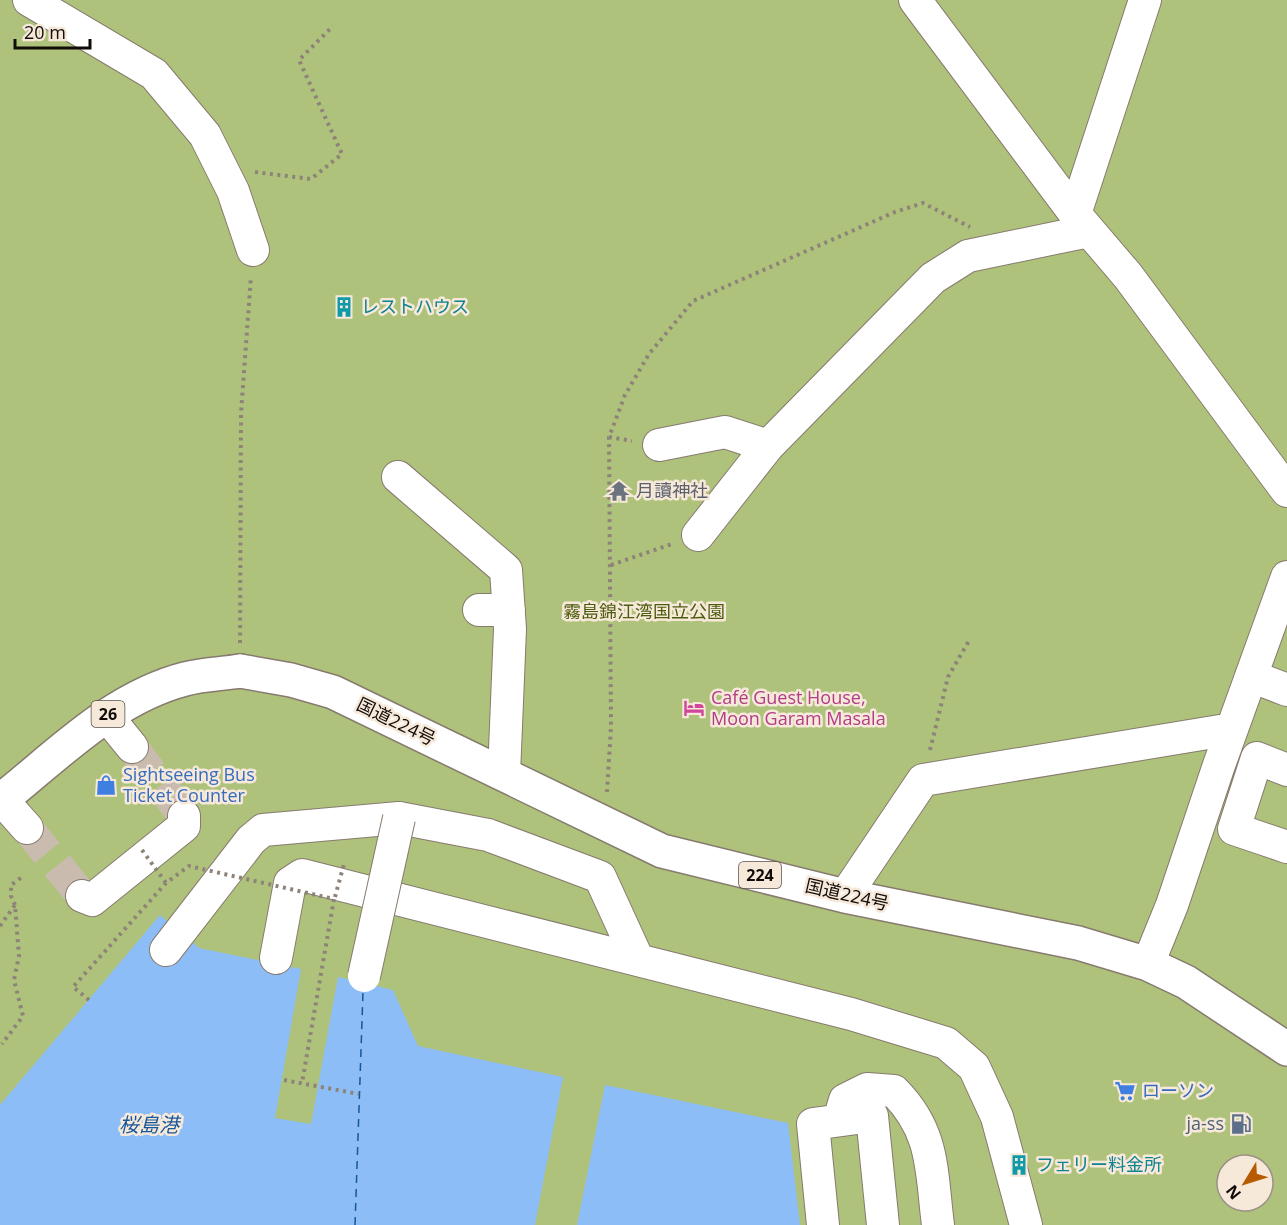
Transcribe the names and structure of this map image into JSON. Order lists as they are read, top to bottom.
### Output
{
  "streets": {
    "main road": ["26", "国道224号", "224"]
  },
  "crossings": [
    ["26", "国道224号"]
  ],
  "water": ["桜島港"],
  "parks": ["霧島錦江湾国立公園"],
  "places": {
    "building": ["レストハウス", "フェリー料金所"],
    "temple": ["月讀神社"],
    "hotel": ["Café Guest House, Moon Garam Masala"],
    "shop": ["Sightseeing Bus Ticket Counter"],
    "supermarket": ["ローソン"],
    "fuel station": ["ja-ss"]
  },
  "scale_bar": "20 m",
  "north": "bottom left"
}
